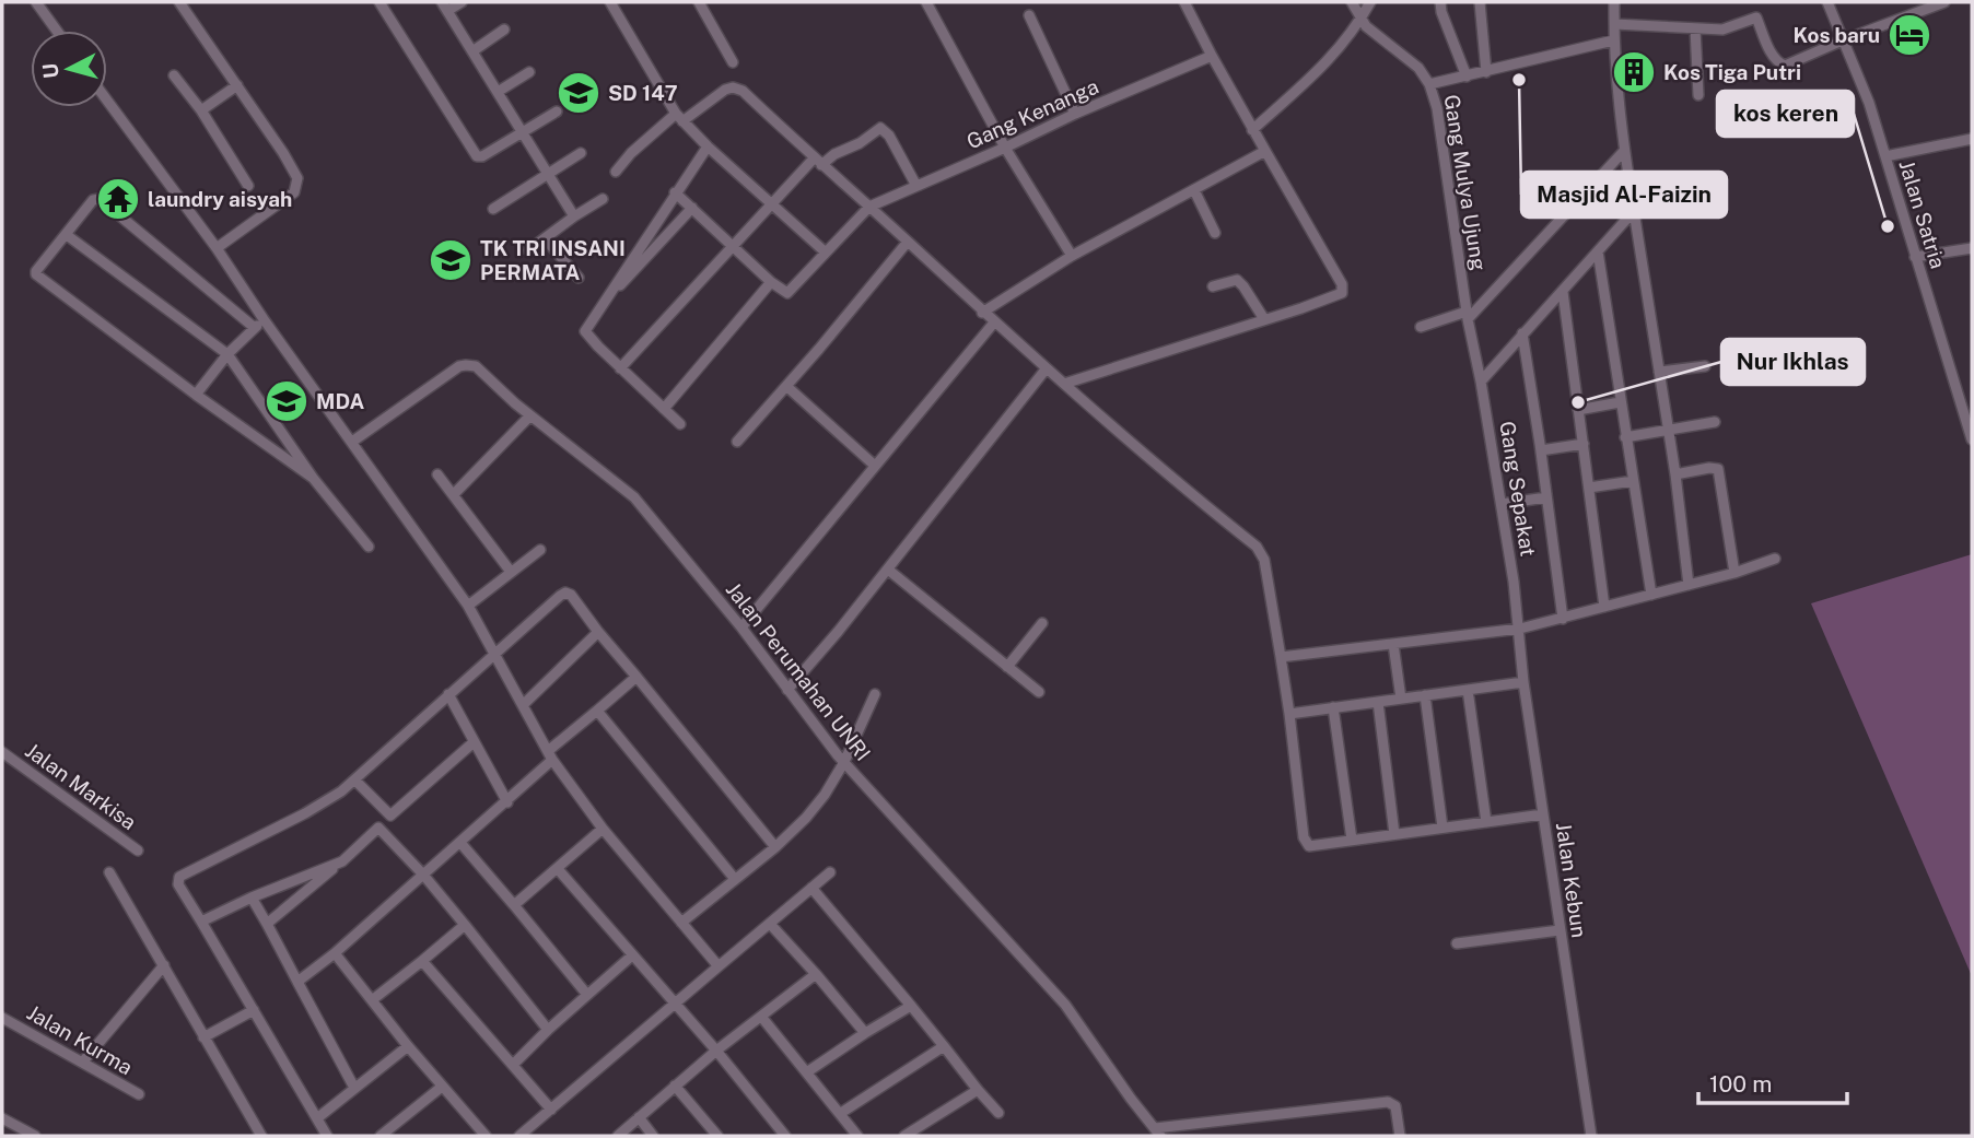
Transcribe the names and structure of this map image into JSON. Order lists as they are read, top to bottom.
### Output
{
  "streets": {
    "street": [
      "Gang Kenanga",
      "Gang Mulya Ujung",
      "Jalan Satria",
      "Gang Sepakat",
      "Jalan Perumahan UNRI",
      "Jalan Markisa",
      "Jalan Kebun",
      "Jalan Kurma"
    ]
  },
  "crossings": [
    ["Gang Mulya Ujung", "Gang Sepakat"],
    ["Gang Sepakat", "Jalan Kebun"]
  ],
  "places": {
    "hotel": ["Kos baru"],
    "building": ["Kos Tiga Putri"],
    "other": ["Masjid Al-Faizin", "kos keren", "Nur Ikhlas"],
    "school or university": ["SD 147", "TK TRI INSANI PERMATA", "MDA"],
    "temple": ["laundry aisyah"]
  },
  "scale_bar": "100 m",
  "north": "left"
}
